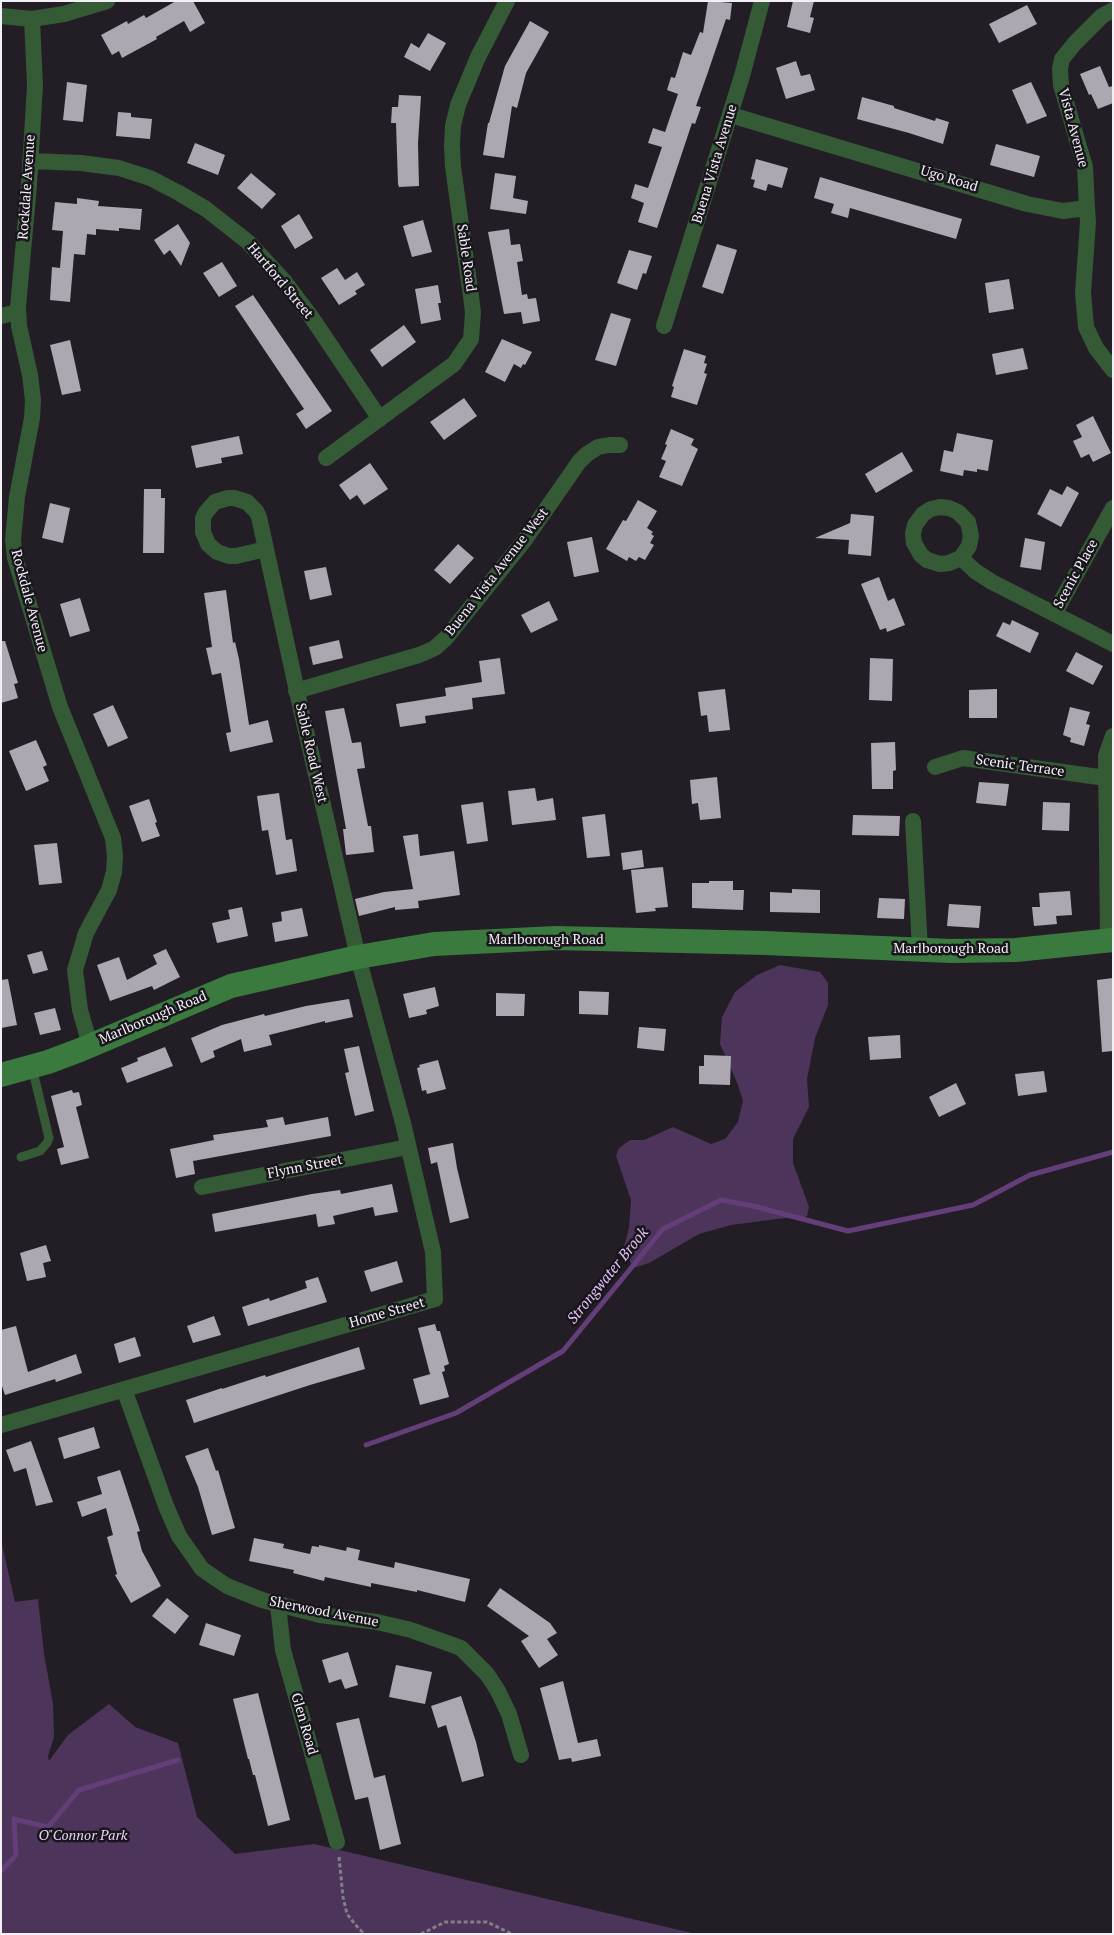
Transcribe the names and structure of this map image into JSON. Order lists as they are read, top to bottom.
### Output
{
  "streets": {
    "street": [
      "Vista Avenue",
      "Buena Vista Avenue",
      "Ugo Road",
      "Rockdale Avenue",
      "Sable Road",
      "Hartford Street",
      "Buena Vista Avenue West",
      "Scenic Place",
      "Sable Road West",
      "Scenic Terrace",
      "Marlborough Road",
      "Flynn Street",
      "Home Street",
      "Sherwood Avenue",
      "Glen Road"
    ]
  },
  "crossings": [
    ["Vista Avenue", "Ugo Road"],
    ["Buena Vista Avenue", "Ugo Road"],
    ["Rockdale Avenue", "Hartford Street"],
    ["Rockdale Avenue", "Marlborough Road"],
    ["Sable Road", "Hartford Street"],
    ["Buena Vista Avenue West", "Sable Road West"],
    ["Sable Road West", "Marlborough Road"],
    ["Sable Road West", "Home Street"],
    ["Marlborough Road", "Home Street"],
    ["Flynn Street", "Home Street"],
    ["Home Street", "Sherwood Avenue"],
    ["Sherwood Avenue", "Glen Road"]
  ],
  "water": ["Strongwater Brook"],
  "parks": ["O\"Connor Park"]
}
